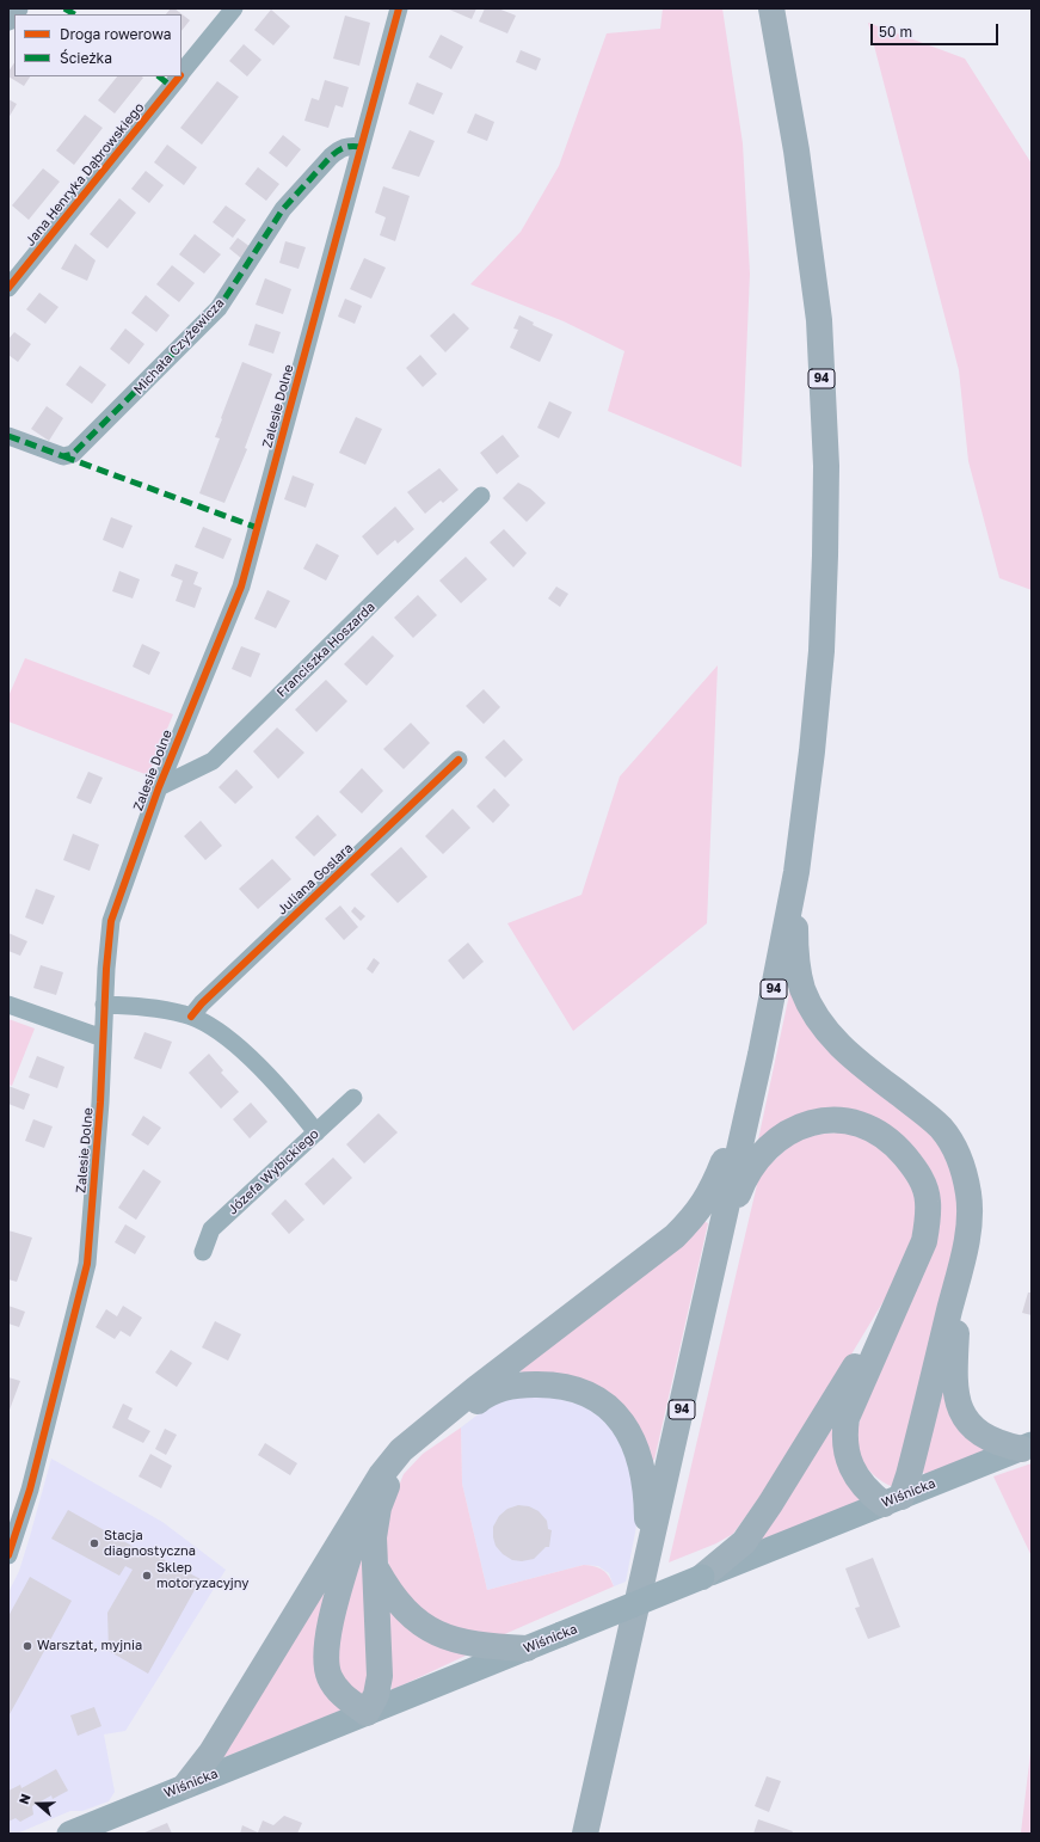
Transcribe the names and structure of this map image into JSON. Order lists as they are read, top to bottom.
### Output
{
  "streets": {
    "main road": ["94", "Wiśnicka"],
    "street": [
      "Jana Henryka Dąbrowskiego",
      "Michała Czyżewicza",
      "Zalesie Dolne",
      "Franciszka Hoszarda",
      "Juliana Goslara",
      "Józefa Wybickiego"
    ]
  },
  "crossings": [
    ["Michała Czyżewicza", "Zalesie Dolne"],
    ["Zalesie Dolne", "Franciszka Hoszarda"]
  ],
  "places": ["Stacja diagnostyczna", "Sklep motoryzacyjny", "Warsztat, myjnia"],
  "legend": ["Droga rowerowa", "Ścieżka"],
  "scale_bar": "50 m",
  "north": "left"
}
